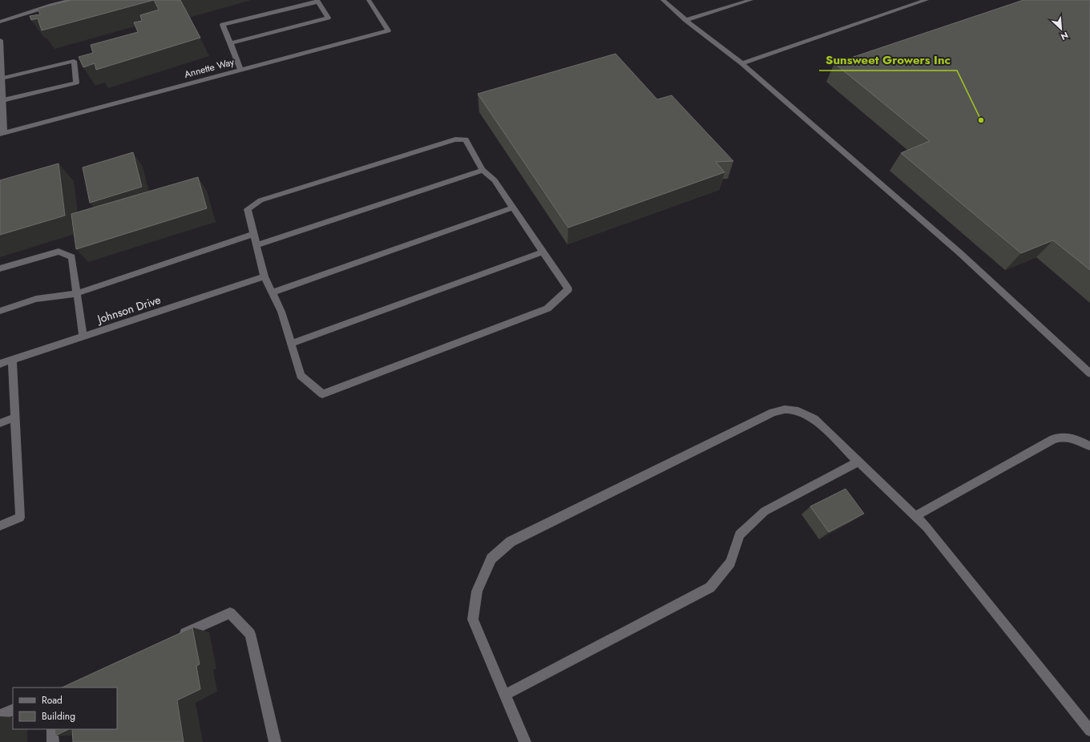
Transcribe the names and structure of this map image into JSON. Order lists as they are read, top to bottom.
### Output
{
  "streets": {
    "street": ["Annette Way", "Johnson Drive"]
  },
  "places": ["Sunsweet Growers Inc"],
  "legend": ["Road", "Building"],
  "north": "bottom right"
}
